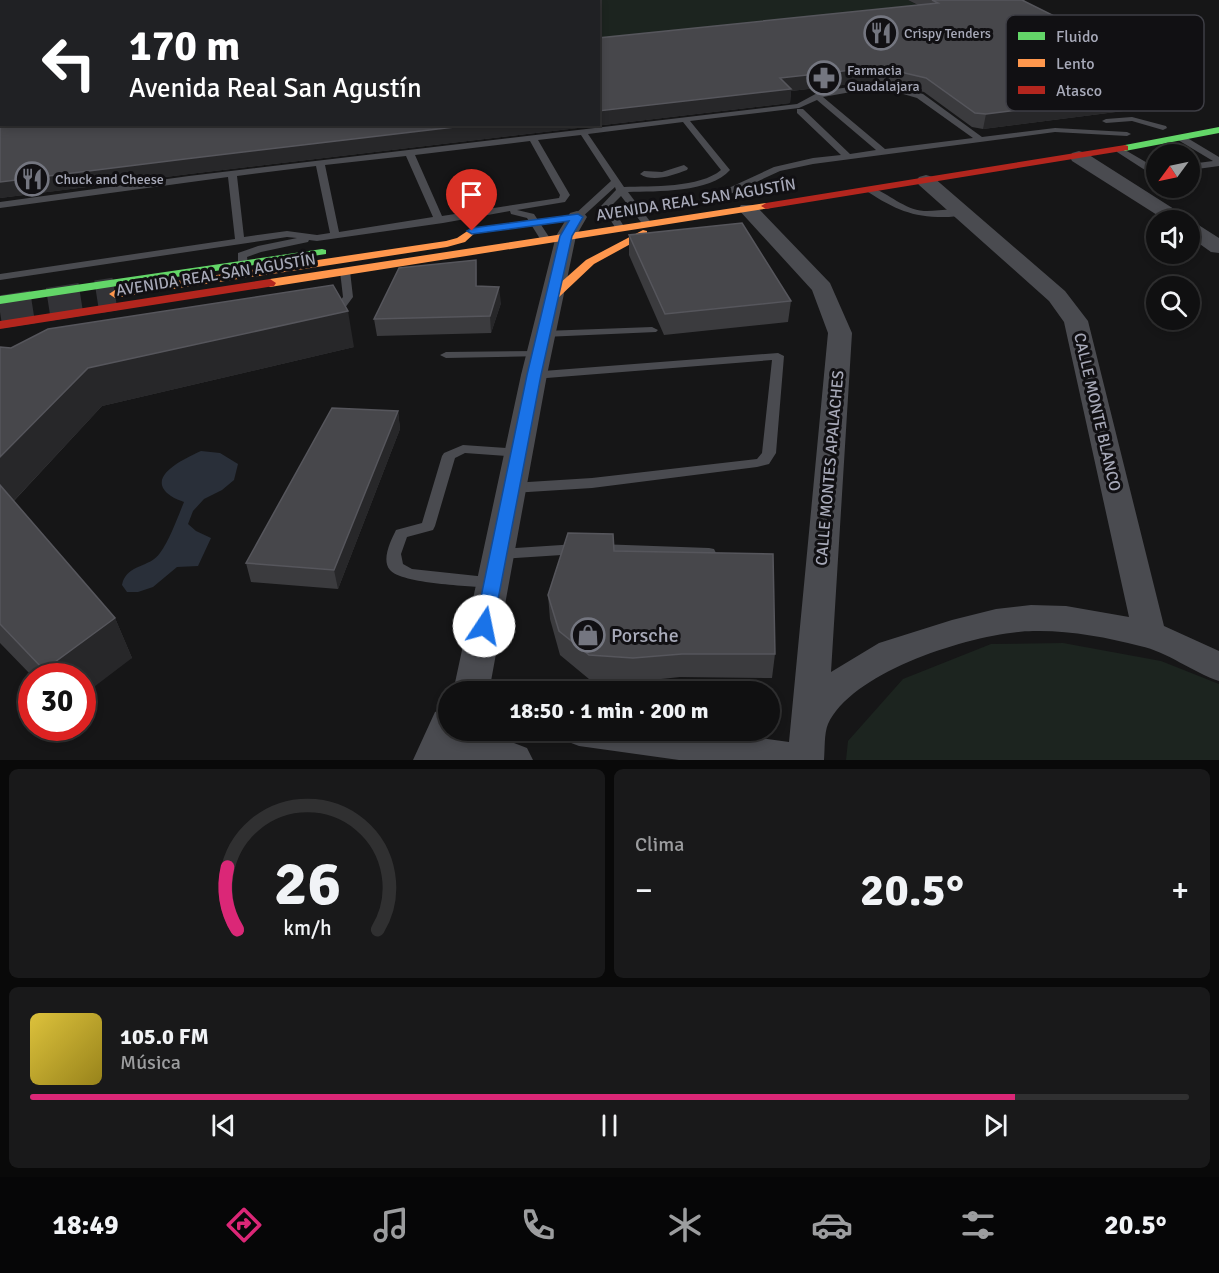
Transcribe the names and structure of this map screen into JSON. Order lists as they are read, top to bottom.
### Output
{
  "streets": {
    "main road": ["AVENIDA REAL SAN AGUSTÍN"],
    "street": ["CALLE MONTE BLANCO", "CALLE MONTES APALACHES"]
  },
  "crossings": [
    ["AVENIDA REAL SAN AGUSTÍN", "CALLE MONTE BLANCO"],
    ["AVENIDA REAL SAN AGUSTÍN", "CALLE MONTES APALACHES"]
  ],
  "places": {
    "restaurant": ["Crispy Tenders", "Chuck and Cheese"],
    "pharmacy": ["Farmacia Guadalajara"],
    "shop": ["Porsche"]
  },
  "legend": ["Fluido", "Lento", "Atasco"],
  "north": "bottom left",
  "page": {
    "turn": ["170 m", "Avenida Real San Agustín"],
    "limit": "30",
    "trip": "18:50 · 1 min · 200 m",
    "tile": "Clima",
    "heat": ["−", "20.5°", "+"],
    "song": ["105.0 FM", "Música"],
    "tabs": ["18:49", "20.5°"],
    "gauge": ["26", "km/h"]
  }
}
